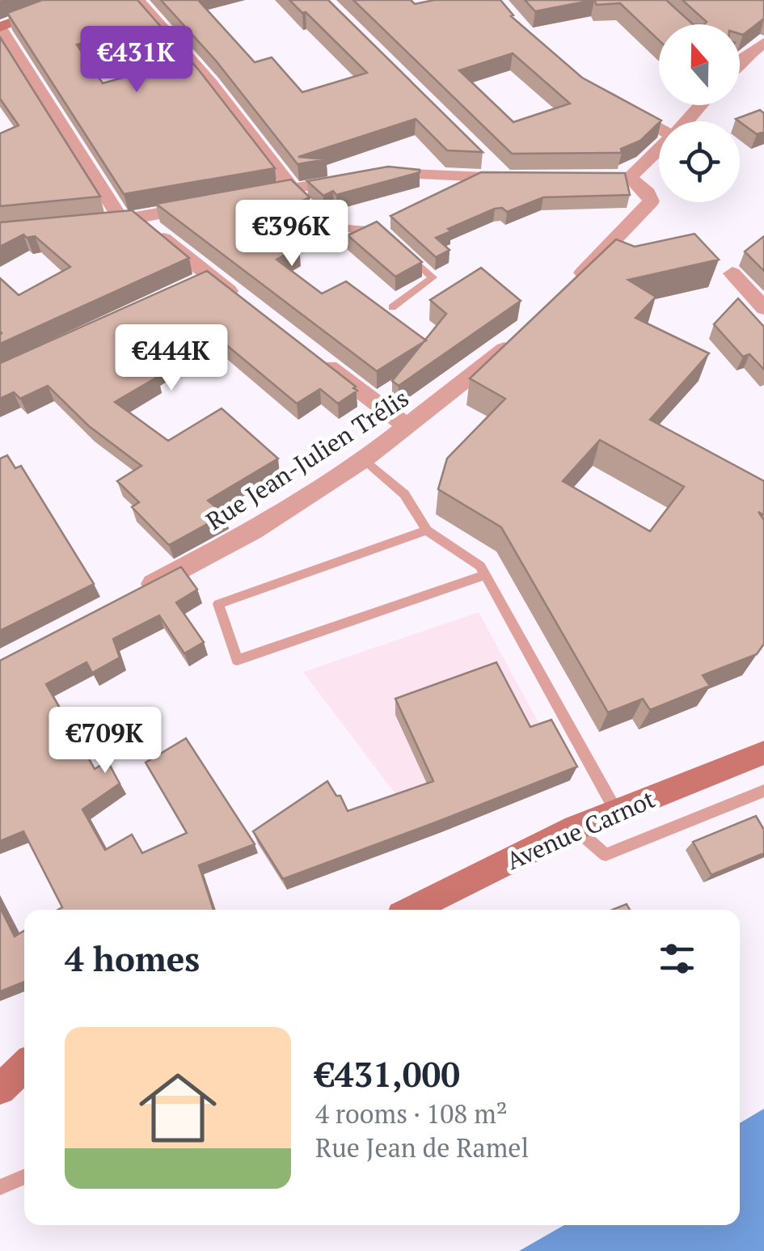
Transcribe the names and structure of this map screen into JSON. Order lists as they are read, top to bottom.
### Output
{
  "streets": {
    "main road": ["Avenue Carnot"],
    "street": ["Rue Jean-Julien Trélis"]
  },
  "north": "top",
  "page": {
    "price": [
      "€431K",
      "€396K",
      "€444K",
      "€709K"
    ],
    "heading": "4 homes",
    "list": [
      {
        "name": "€431,000",
        "note": "4 rooms · 108 m² · Rue Jean de Ramel"
      }
    ]
  }
}
